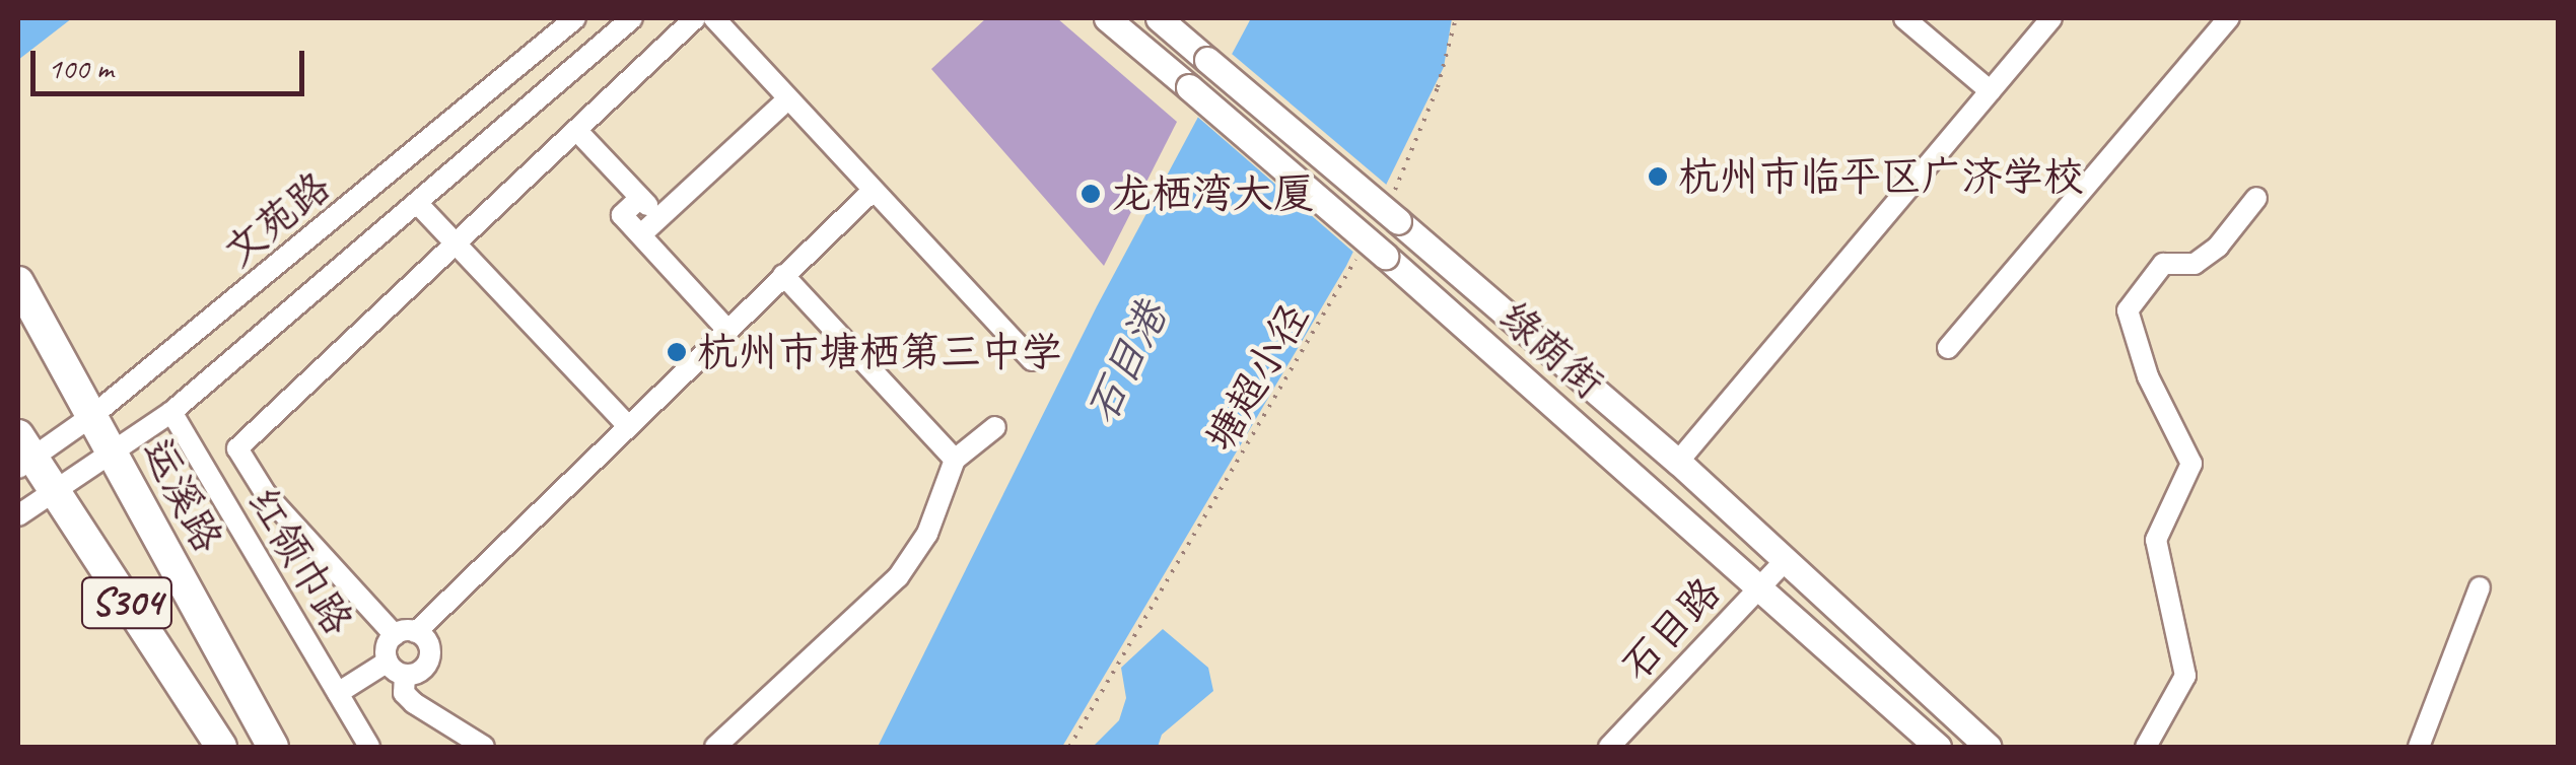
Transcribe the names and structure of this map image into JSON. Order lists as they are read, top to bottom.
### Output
{
  "streets": {
    "highway": ["运溪路", "S304"],
    "main road": ["绿荫街"],
    "street": ["文苑路", "红领巾路", "石目路"],
    "path": ["塘超小径"]
  },
  "crossings": [
    ["文苑路", "运溪路"],
    ["文苑路", "S304"],
    ["绿荫街", "塘超小径"],
    ["绿荫街", "石目路"]
  ],
  "water": ["石目港"],
  "places": ["杭州市临平区广济学校", "龙栖湾大厦", "杭州市塘栖第三中学"],
  "scale_bar": "100 m"
}
